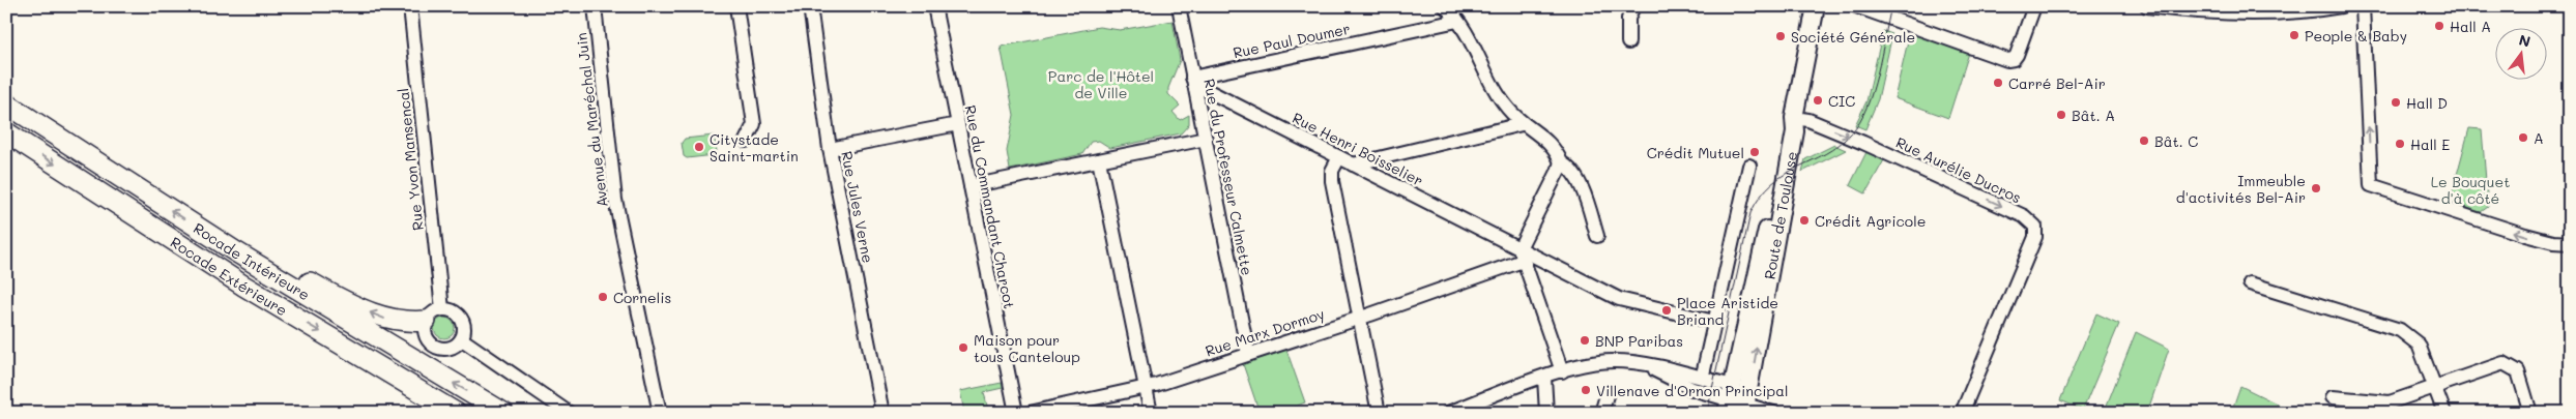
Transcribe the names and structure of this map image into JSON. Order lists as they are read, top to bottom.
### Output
{
  "streets": {
    "highway": ["Rocade Intérieure", "Rocade Extérieure"],
    "main road": ["Route de Toulouse"],
    "street": [
      "Rue Paul Doumer",
      "Avenue du Maréchal Juin",
      "Rue Henri Boisselier",
      "Rue Yvon Mansencal",
      "Rue Aurélie Ducros",
      "Rue du Professeur Calmette",
      "Rue Jules Verne",
      "Rue du Commandant Charcot",
      "Rue Marx Dormoy"
    ]
  },
  "crossings": [
    ["Rue Paul Doumer", "Rue Henri Boisselier"],
    ["Rue Paul Doumer", "Rue du Professeur Calmette"],
    ["Rue Henri Boisselier", "Rue du Professeur Calmette"],
    ["Rue Henri Boisselier", "Rue Marx Dormoy"],
    ["Rue Aurélie Ducros", "Route de Toulouse"],
    ["Rue du Professeur Calmette", "Rue Marx Dormoy"]
  ],
  "parks": ["Parc de l'Hôtel de Ville", "Le Bouquet d'à côté"],
  "places": [
    "Hall A",
    "People & Baby",
    "Société Générale",
    "Carré Bel-Air",
    "CIC",
    "Hall D",
    "Bât. A",
    "A",
    "Bât. C",
    "Hall E",
    "Citystade Saint-martin",
    "Crédit Mutuel",
    "Immeuble d'activités Bel-Air",
    "Crédit Agricole",
    "Cornelis",
    "Place Aristide Briand",
    "BNP Paribas",
    "Maison pour tous Canteloup",
    "Villenave d'Ornon Principal"
  ],
  "north": "top"
}
